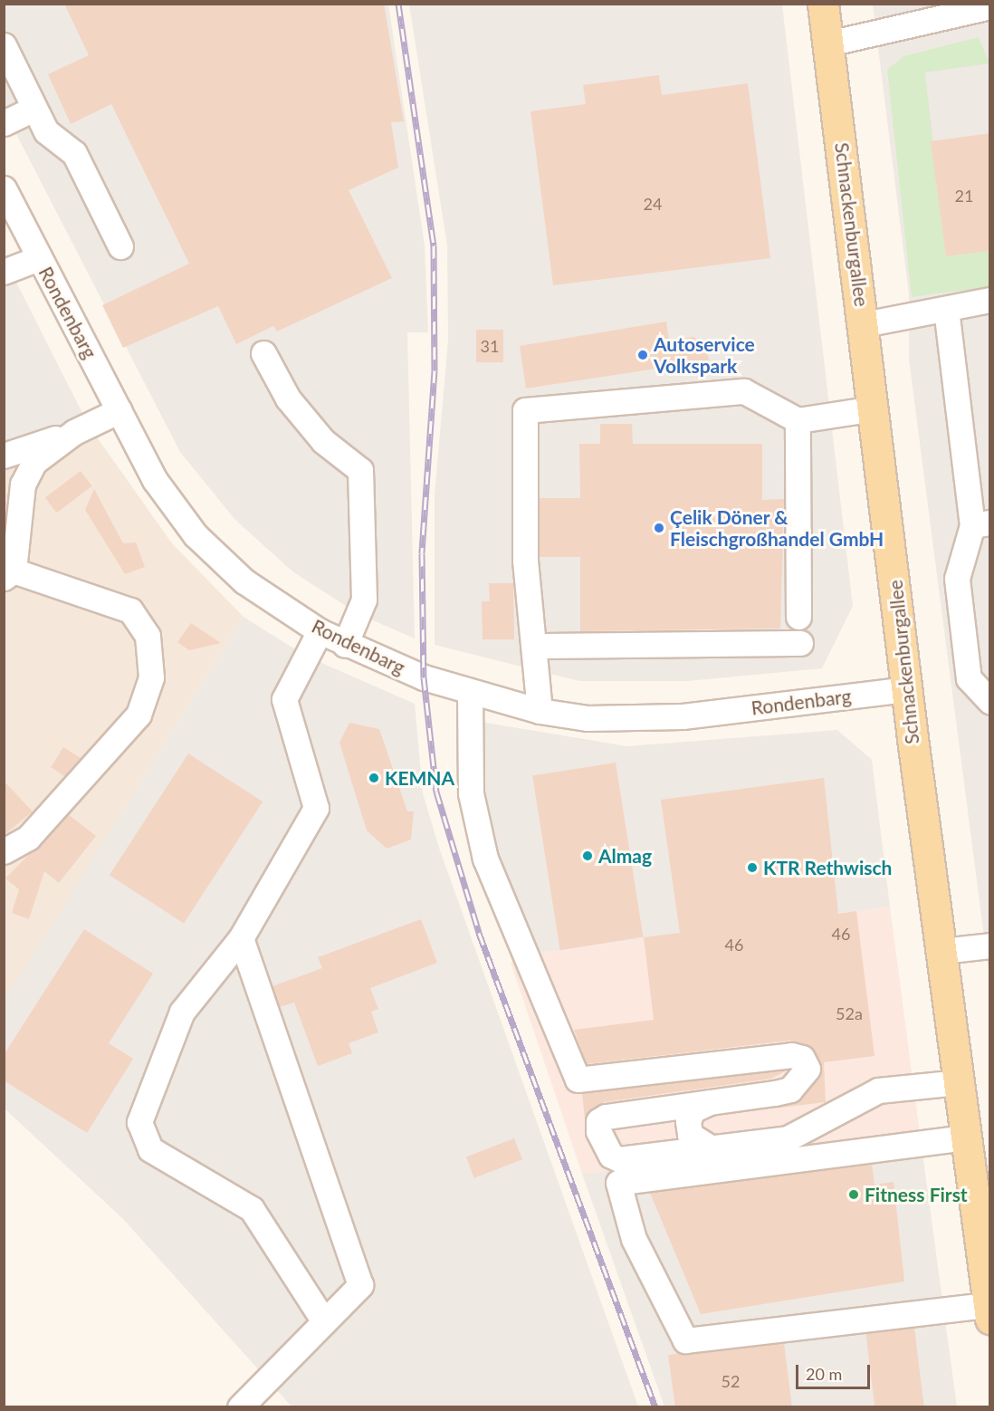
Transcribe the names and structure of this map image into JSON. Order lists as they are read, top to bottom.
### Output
{
  "streets": {
    "main road": ["Schnackenburgallee"],
    "street": ["Rondenbarg"]
  },
  "crossings": [
    ["Schnackenburgallee", "Rondenbarg"]
  ],
  "places": [
    "Autoservice Volkspark",
    "Çelik Döner & Fleischgroßhandel GmbH",
    "KEMNA",
    "Almag",
    "KTR Rethwisch",
    "Fitness First"
  ],
  "house_numbers": [
    "21",
    "24",
    "31",
    "46",
    "46",
    "52a",
    "52"
  ],
  "scale_bar": "20 m"
}
